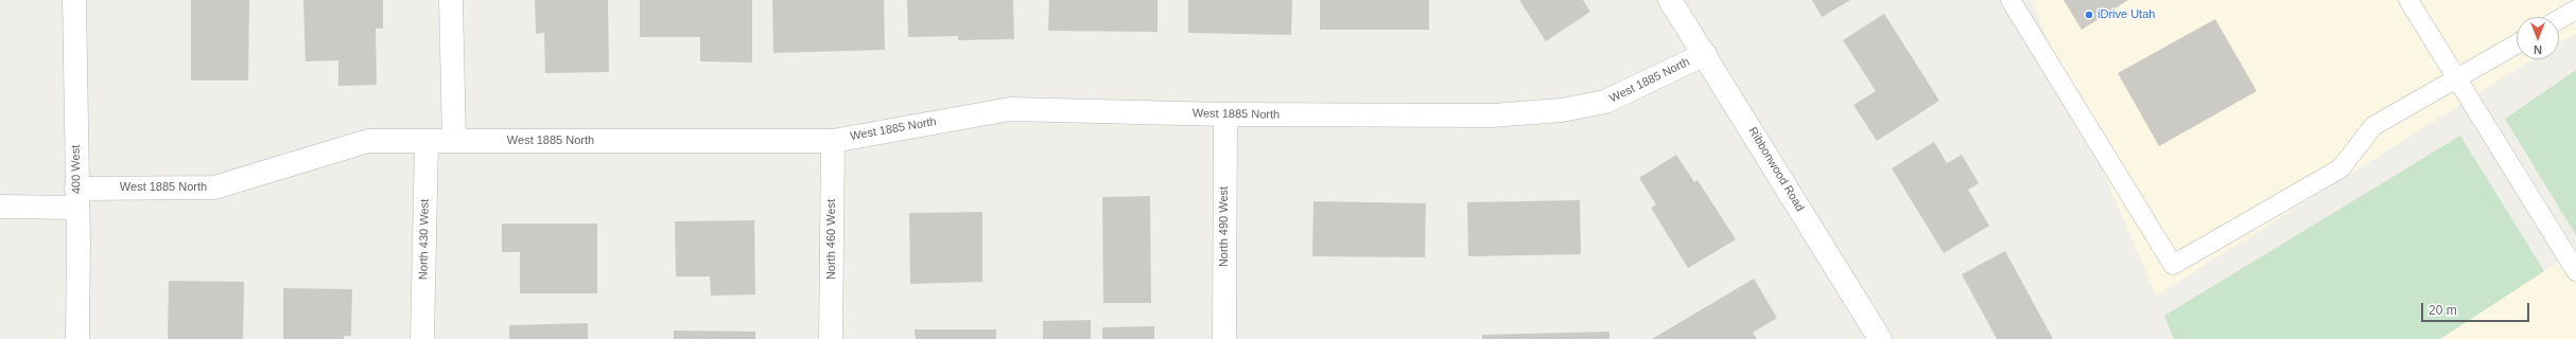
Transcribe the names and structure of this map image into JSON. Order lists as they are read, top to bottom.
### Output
{
  "streets": {
    "street": [
      "West 1885 North",
      "400 West",
      "Ribbonwood Road",
      "North 490 West",
      "North 430 West",
      "North 460 West"
    ]
  },
  "crossings": [
    ["West 1885 North", "400 West"],
    ["West 1885 North", "Ribbonwood Road"],
    ["West 1885 North", "North 490 West"],
    ["West 1885 North", "North 430 West"],
    ["West 1885 North", "North 460 West"]
  ],
  "places": ["iDrive Utah"],
  "scale_bar": "20 m",
  "north": "bottom"
}
